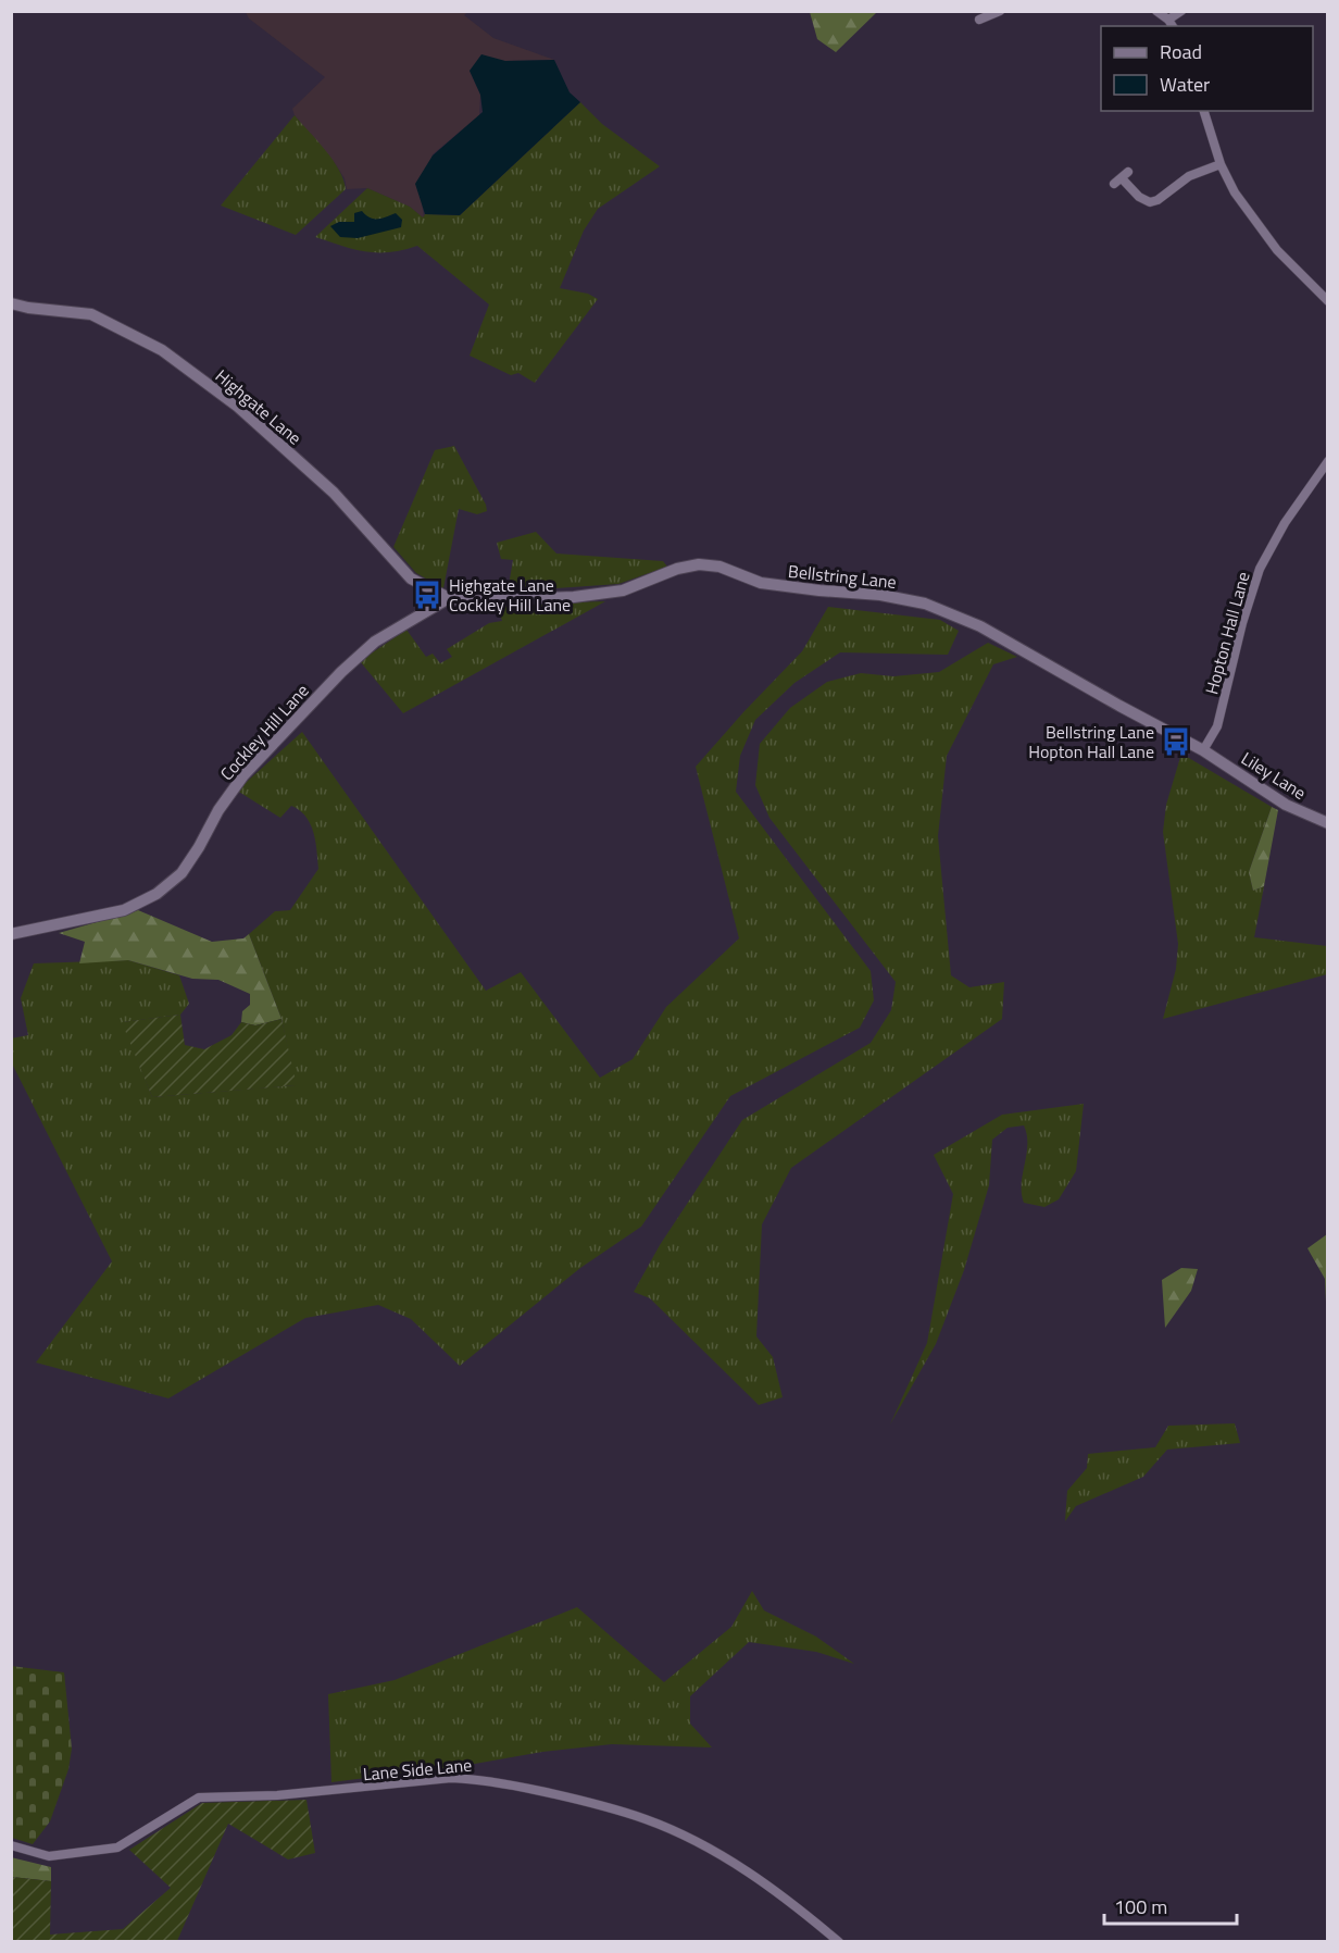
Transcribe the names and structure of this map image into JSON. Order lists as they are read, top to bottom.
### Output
{
  "streets": {
    "main road": [
      "Highgate Lane",
      "Bellstring Lane",
      "Cockley Hill Lane",
      "Liley Lane"
    ],
    "street": ["Hopton Hall Lane", "Lane Side Lane"]
  },
  "crossings": [
    ["Highgate Lane", "Bellstring Lane"],
    ["Highgate Lane", "Cockley Hill Lane"],
    ["Bellstring Lane", "Hopton Hall Lane"],
    ["Bellstring Lane", "Cockley Hill Lane"],
    ["Bellstring Lane", "Liley Lane"],
    ["Hopton Hall Lane", "Liley Lane"]
  ],
  "places": {
    "bus stop": ["Highgate Lane Cockley Hill Lane", "Bellstring Lane Hopton Hall Lane"]
  },
  "legend": ["Road", "Water"],
  "scale_bar": "100 m"
}
